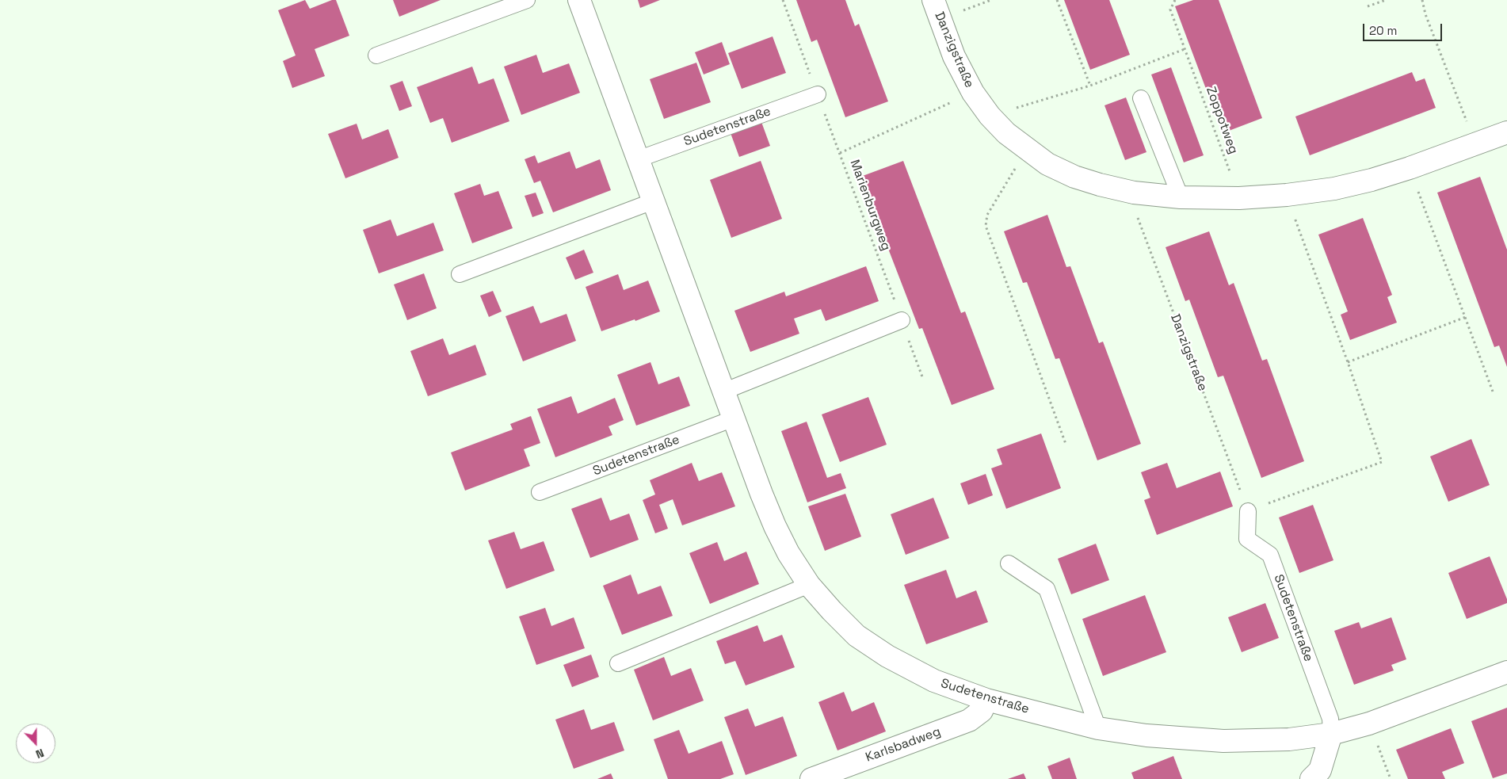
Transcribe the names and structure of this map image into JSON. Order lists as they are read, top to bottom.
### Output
{
  "streets": {
    "street": ["Danzigstraße", "Sudetenstraße", "Karlsbadweg"],
    "path": ["Zoppotweg", "Marienburgweg"]
  },
  "crossings": [
    ["Danzigstraße", "Zoppotweg"],
    ["Danzigstraße", "Sudetenstraße"],
    ["Danzigstraße", "Marienburgweg"],
    ["Sudetenstraße", "Karlsbadweg"]
  ],
  "scale_bar": "20 m",
  "north": "bottom"
}
